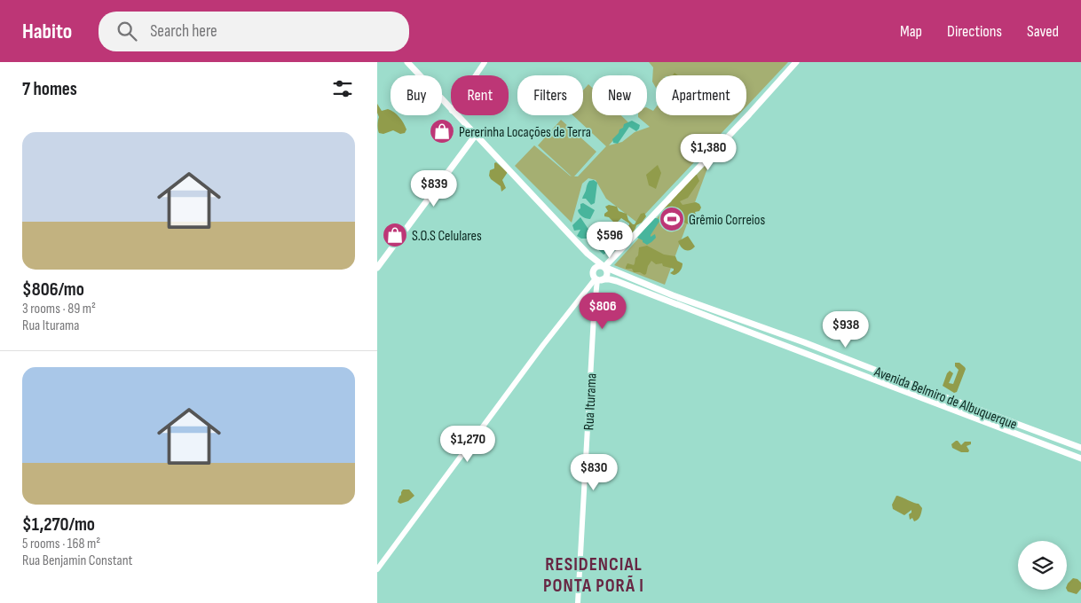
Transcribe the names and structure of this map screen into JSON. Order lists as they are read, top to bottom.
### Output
{
  "streets": {
    "main road": ["Avenida Belmiro de Albuquerque"],
    "street": ["Rua Iturama"]
  },
  "crossings": [
    ["Avenida Belmiro de Albuquerque", "Rua Iturama"]
  ],
  "districts": ["RESIDENCIAL PONTA PORÃ I"],
  "places": {
    "shop": ["Pererinha Locações de Terra", "S.O.S Celulares"],
    "sports": ["Grêmio Correios"]
  },
  "page": {
    "header": "Habito",
    "search": "Search here",
    "nav": ["Map", "Directions", "Saved"],
    "heading": "7 homes",
    "chip": [
      "Buy",
      "Rent",
      "Filters",
      "New",
      "Apartment"
    ],
    "list": [
      {
        "name": "$806/mo",
        "note": "3 rooms · 89 m² · Rua Iturama"
      },
      {
        "name": "$1,270/mo",
        "note": "5 rooms · 168 m² · Rua Benjamin Constant"
      }
    ],
    "price": [
      "$1,380",
      "$839",
      "$596",
      "$806",
      "$938",
      "$1,270",
      "$830"
    ]
  }
}
